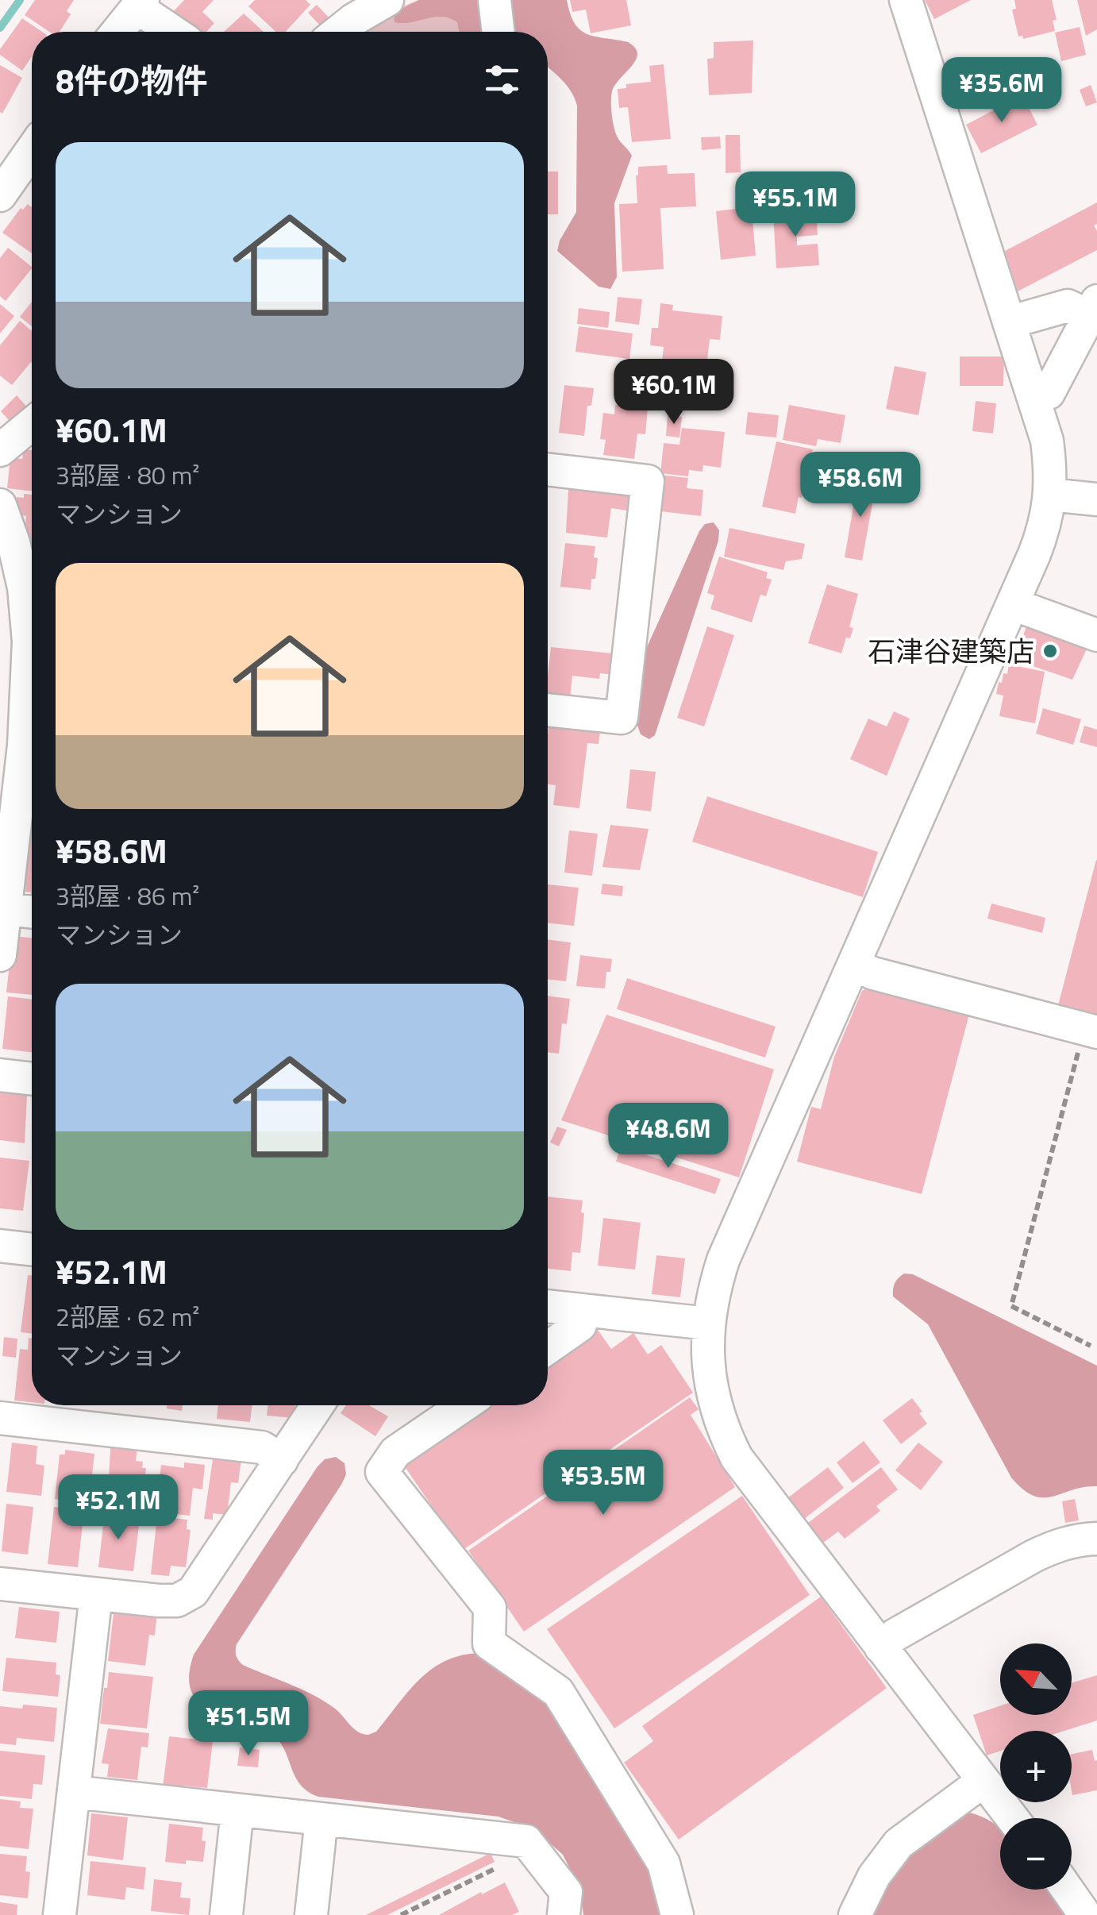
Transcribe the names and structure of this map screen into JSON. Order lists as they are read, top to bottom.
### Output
{
  "places": ["石津谷建築店"],
  "north": "top left",
  "page": {
    "heading": "8件の物件",
    "price": [
      "¥35.6M",
      "¥55.1M",
      "¥60.1M",
      "¥58.6M",
      "¥48.6M",
      "¥53.5M",
      "¥52.1M",
      "¥51.5M"
    ],
    "list": [
      {
        "name": "¥60.1M",
        "note": "3部屋 · 80 m² · マンション"
      },
      {
        "name": "¥58.6M",
        "note": "3部屋 · 86 m² · マンション"
      },
      {
        "name": "¥52.1M",
        "note": "2部屋 · 62 m² · マンション"
      }
    ],
    "map_buttons": ["+", "−"]
  }
}
